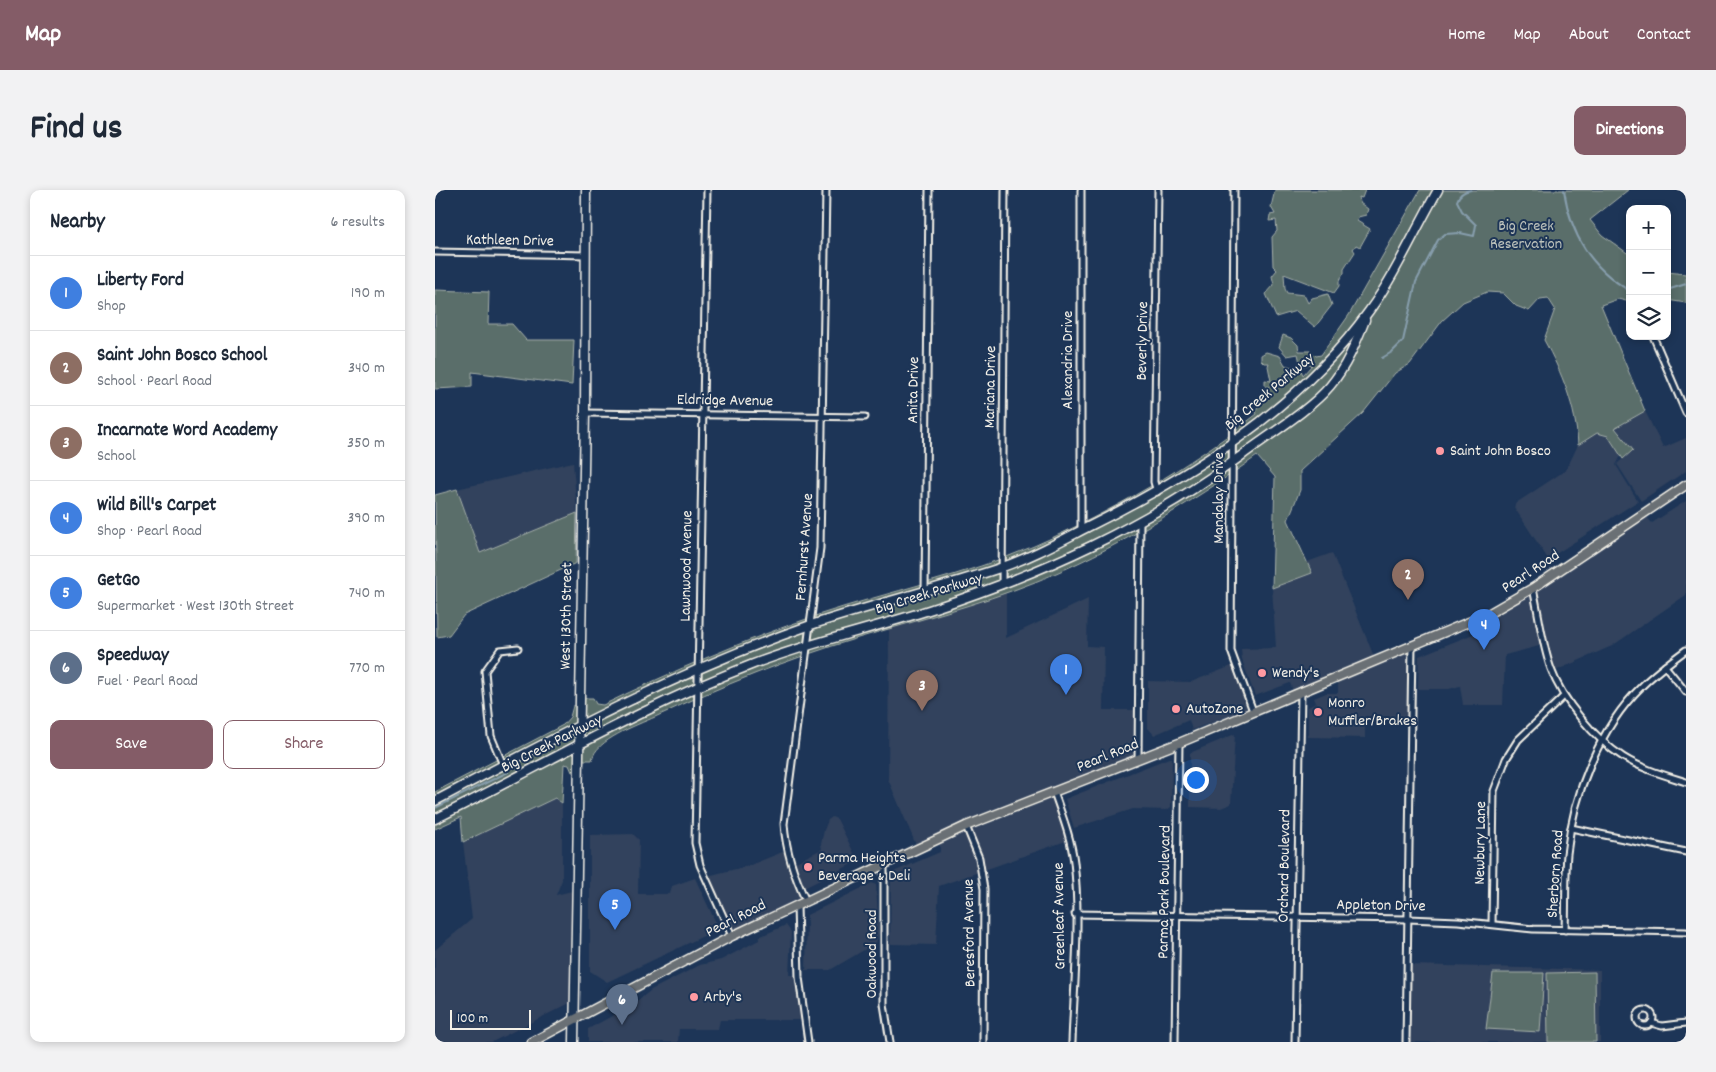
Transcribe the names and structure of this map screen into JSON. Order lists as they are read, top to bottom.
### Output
{
  "streets": {
    "main road": ["Pearl Road"],
    "street": [
      "Kathleen Drive",
      "Beverly Drive",
      "Alexandria Drive",
      "Mariana Drive",
      "Anita Drive",
      "Big Creek Parkway",
      "Eldridge Avenue",
      "Mandalay Drive",
      "Fernhurst Avenue",
      "Lawnwood Avenue",
      "West 130th Street",
      "Newbury Lane",
      "Orchard Boulevard",
      "Sherborn Road",
      "Parma Park Boulevard",
      "Appleton Drive",
      "Greenleaf Avenue",
      "Beresford Avenue",
      "Oakwood Road"
    ]
  },
  "crossings": [
    ["Kathleen Drive", "West 130th Street"],
    ["Beverly Drive", "Big Creek Parkway"],
    ["Alexandria Drive", "Big Creek Parkway"],
    ["Mariana Drive", "Big Creek Parkway"],
    ["Anita Drive", "Big Creek Parkway"],
    ["Big Creek Parkway", "Mandalay Drive"],
    ["Big Creek Parkway", "Fernhurst Avenue"],
    ["Big Creek Parkway", "Lawnwood Avenue"],
    ["Big Creek Parkway", "West 130th Street"],
    ["Eldridge Avenue", "Fernhurst Avenue"],
    ["Eldridge Avenue", "Lawnwood Avenue"],
    ["Eldridge Avenue", "West 130th Street"],
    ["Mandalay Drive", "Pearl Road"],
    ["Fernhurst Avenue", "Pearl Road"],
    ["Lawnwood Avenue", "Pearl Road"],
    ["Pearl Road", "West 130th Street"],
    ["Pearl Road", "Orchard Boulevard"],
    ["Pearl Road", "Parma Park Boulevard"],
    ["Pearl Road", "Greenleaf Avenue"],
    ["Pearl Road", "Beresford Avenue"],
    ["Pearl Road", "Oakwood Road"],
    ["Newbury Lane", "Appleton Drive"],
    ["Orchard Boulevard", "Appleton Drive"],
    ["Sherborn Road", "Appleton Drive"],
    ["Parma Park Boulevard", "Appleton Drive"],
    ["Appleton Drive", "Greenleaf Avenue"]
  ],
  "parks": ["Big Creek Reservation"],
  "places": [
    "Saint John Bosco",
    "Wendy's",
    "AutoZone",
    "Monro Muffler/Brakes",
    "Parma Heights Beverage & Deli",
    "Arby's"
  ],
  "scale_bar": "100 m",
  "page": {
    "header": "Map",
    "nav": [
      "Home",
      "Map",
      "About",
      "Contact"
    ],
    "title": "Find us",
    "buttons": [
      "Directions",
      ["Save", "Share"]
    ],
    "heading": ["Nearby", "6 results"],
    "map_buttons": ["+", "−"],
    "list": [
      {
        "mark": "1",
        "name": "Liberty Ford",
        "note": "Shop",
        "value": "190 m"
      },
      {
        "mark": "2",
        "name": "Saint John Bosco School",
        "note": "School · Pearl Road",
        "value": "340 m"
      },
      {
        "mark": "3",
        "name": "Incarnate Word Academy",
        "note": "School",
        "value": "350 m"
      },
      {
        "mark": "4",
        "name": "Wild Bill's Carpet",
        "note": "Shop · Pearl Road",
        "value": "390 m"
      },
      {
        "mark": "5",
        "name": "GetGo",
        "note": "Supermarket · West 130th Street",
        "value": "740 m"
      },
      {
        "mark": "6",
        "name": "Speedway",
        "note": "Fuel · Pearl Road",
        "value": "770 m"
      }
    ],
    "pins": [
      "2",
      "4",
      "1",
      "3",
      "5",
      "6"
    ],
    "scale": "100 m"
  }
}
